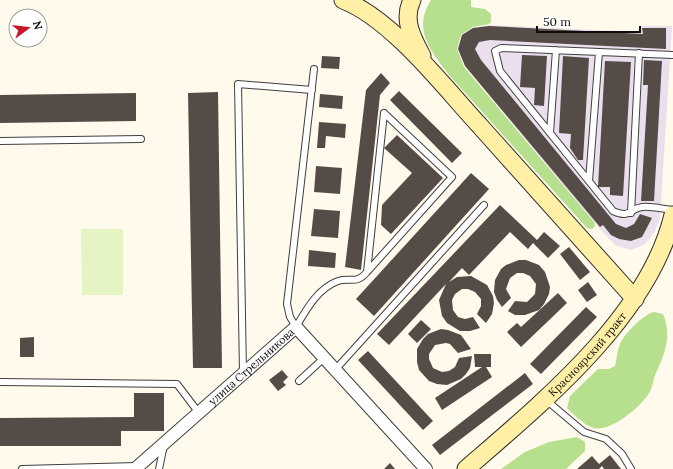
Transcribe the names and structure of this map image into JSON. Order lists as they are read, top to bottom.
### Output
{
  "streets": {
    "main road": ["Красноярский тракт"],
    "street": ["улица Стрельникова"]
  },
  "scale_bar": "50 m",
  "north": "right"
}
